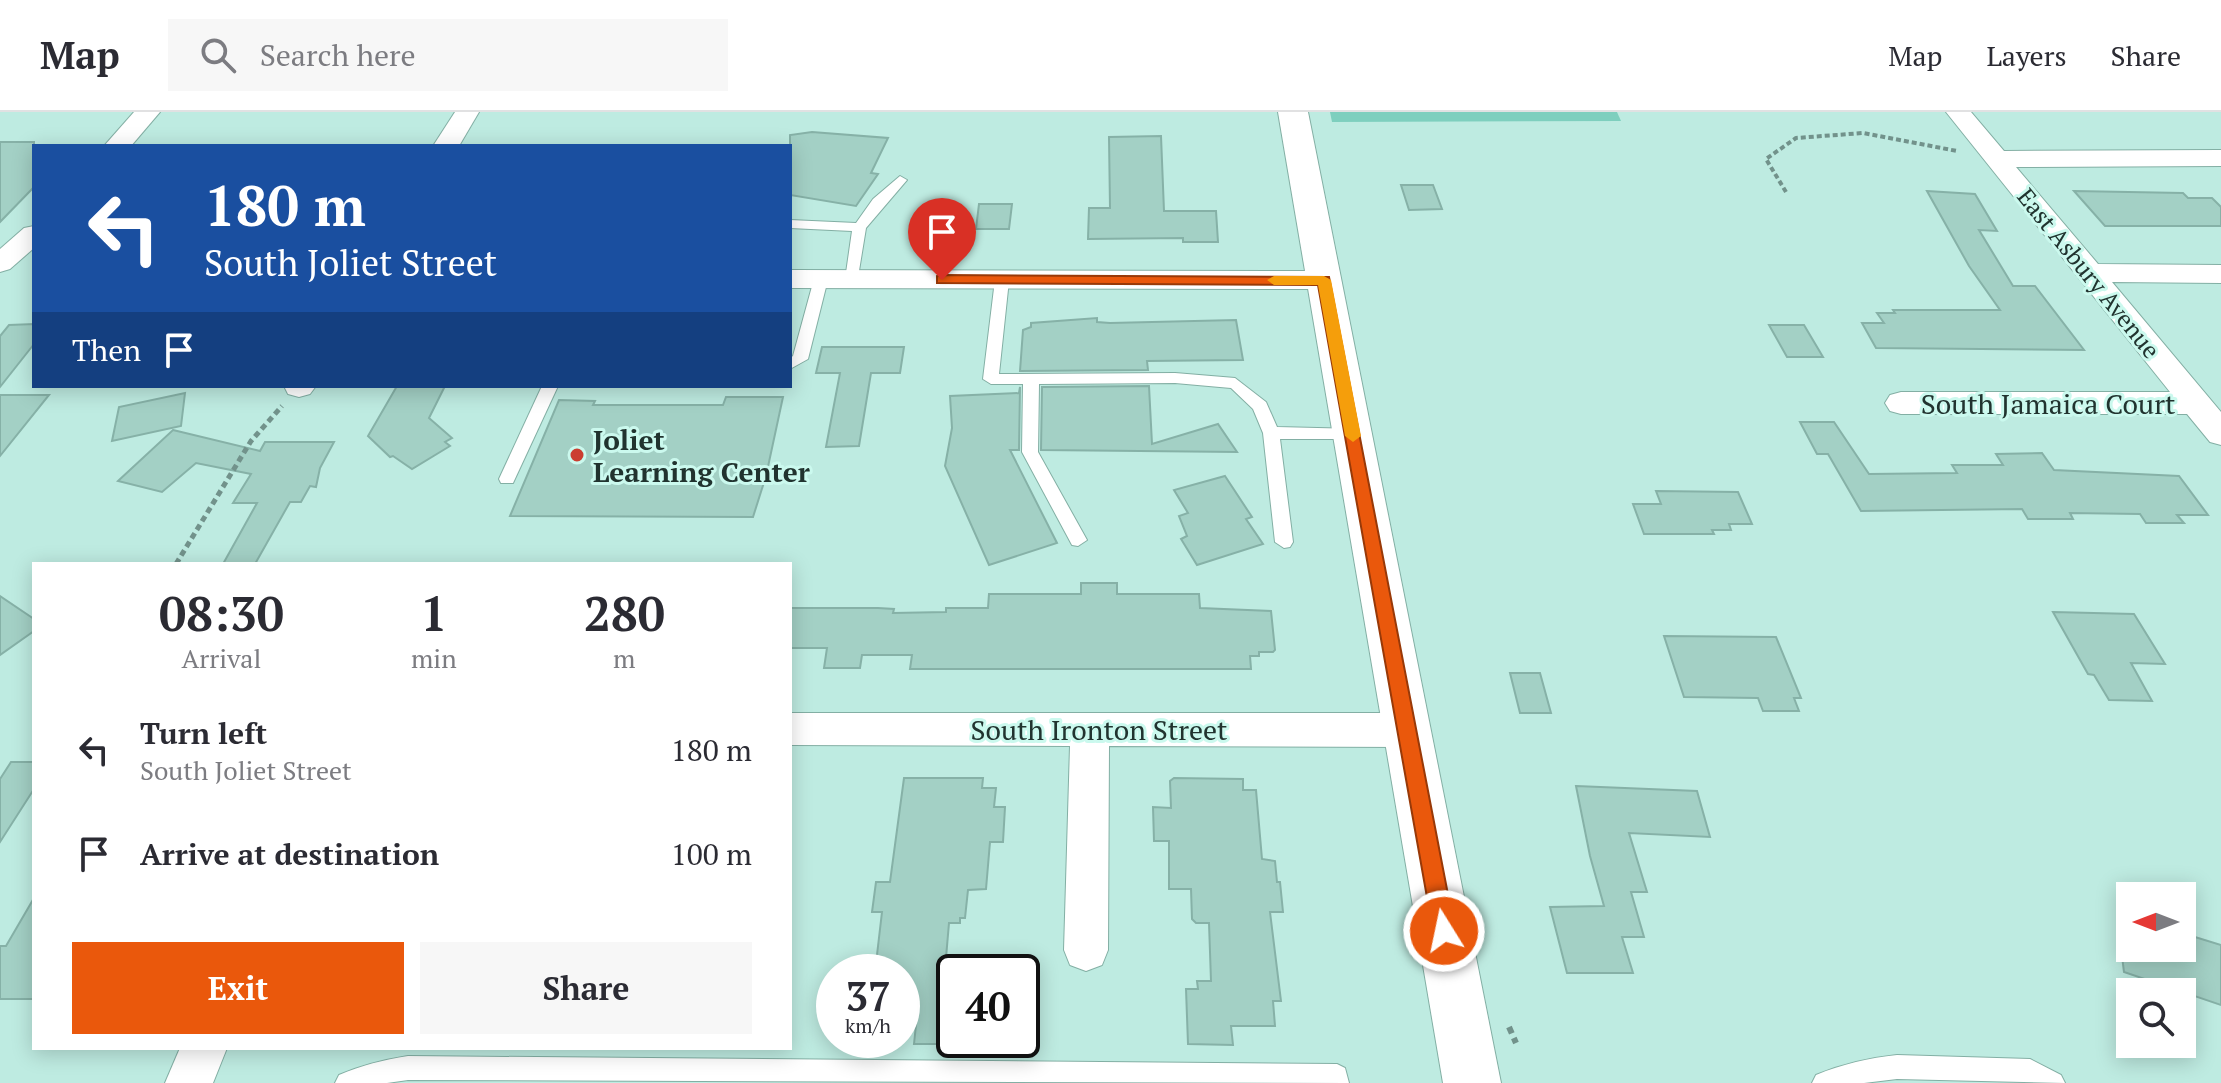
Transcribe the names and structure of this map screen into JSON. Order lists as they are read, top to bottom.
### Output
{
  "streets": {
    "street": ["East Asbury Avenue", "South Jamaica Court", "South Ironton Street"]
  },
  "crossings": [
    ["East Asbury Avenue", "South Jamaica Court"]
  ],
  "places": ["Joliet Learning Center"],
  "north": "left",
  "page": {
    "header": "Map",
    "search": "Search here",
    "nav": ["Map", "Layers", "Share"],
    "turn": ["180 m", "South Joliet Street"],
    "then": "Then",
    "eta": [
      "08:30",
      "Arrival",
      "1",
      "min",
      "280",
      "m"
    ],
    "list": [
      {
        "name": "Turn left",
        "note": "South Joliet Street",
        "value": "180 m"
      },
      {
        "name": "Arrive at destination",
        "value": "100 m"
      }
    ],
    "buttons": ["Exit", "Share"],
    "speed": "37 km/h",
    "limit": "40"
  }
}
